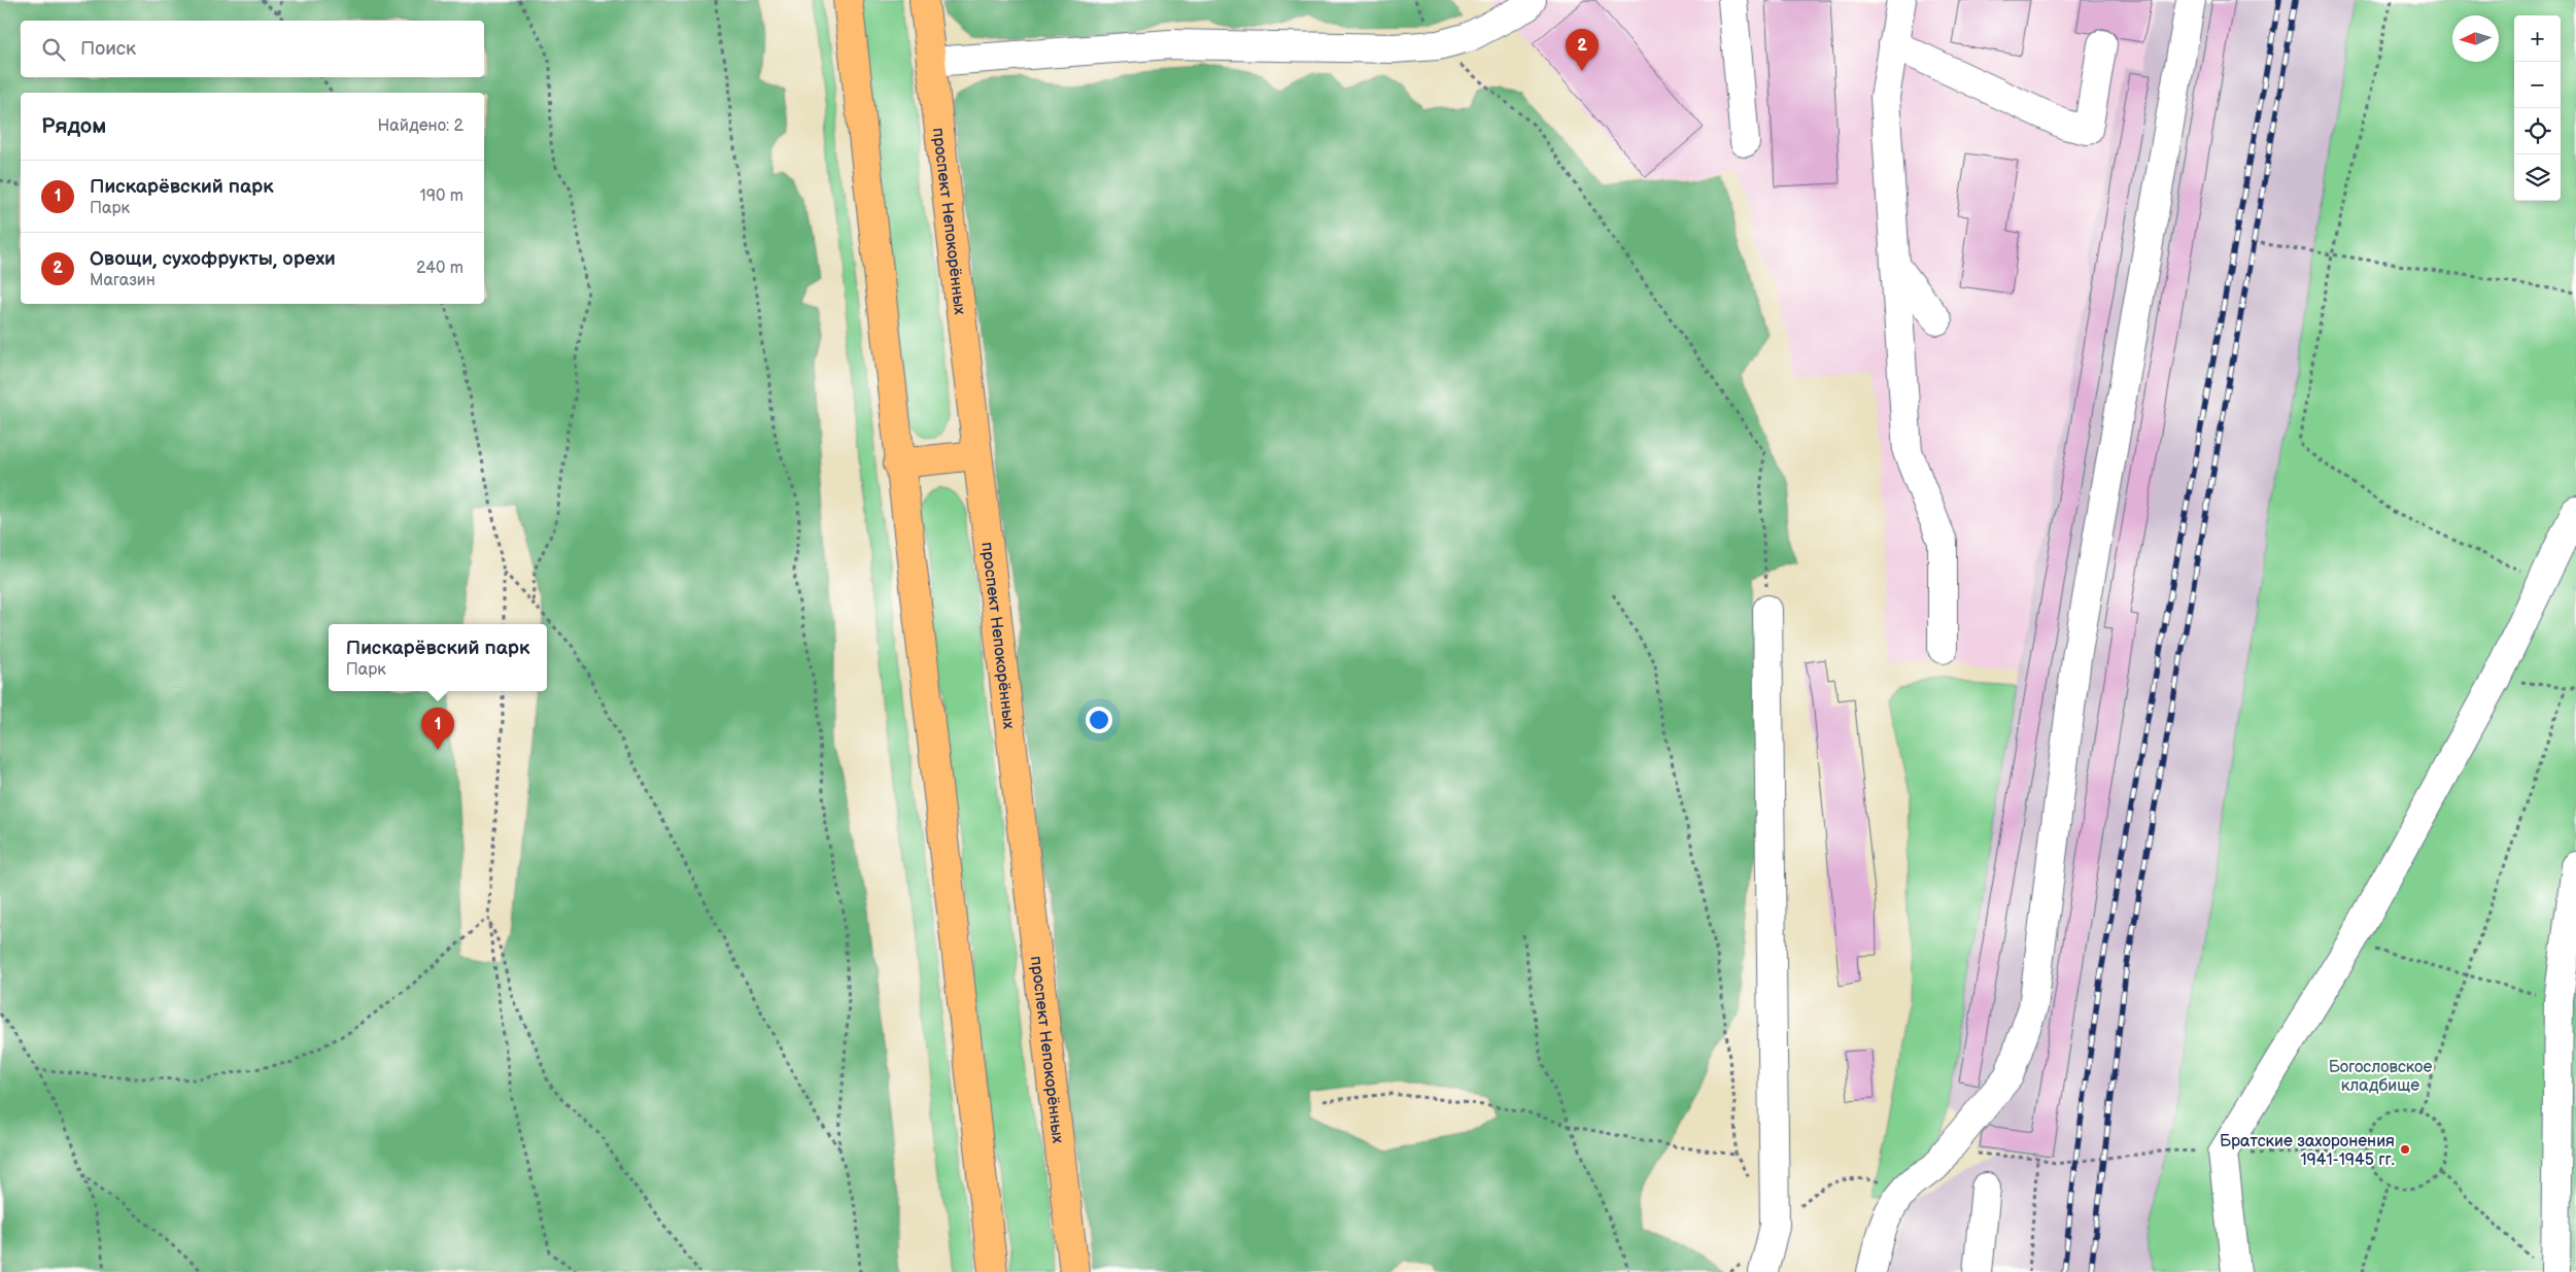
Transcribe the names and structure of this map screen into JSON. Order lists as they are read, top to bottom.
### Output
{
  "streets": {
    "main road": ["проспект Непокорённых"]
  },
  "parks": ["Богословское кладбище"],
  "places": ["Братские захоронения 1941-1945 гг."],
  "north": "left",
  "page": {
    "map_buttons": ["+", "−"],
    "search": "Поиск",
    "pins": ["2", "1"],
    "heading": ["Рядом", "Найдено: 2"],
    "list": [
      {
        "mark": "1",
        "name": "Пискарёвский парк",
        "note": "Парк",
        "value": "190 m"
      },
      {
        "mark": "2",
        "name": "Овощи, сухофрукты, орехи",
        "note": "Магазин",
        "value": "240 m"
      }
    ],
    "popup": ["Пискарёвский парк", "Парк"]
  }
}
